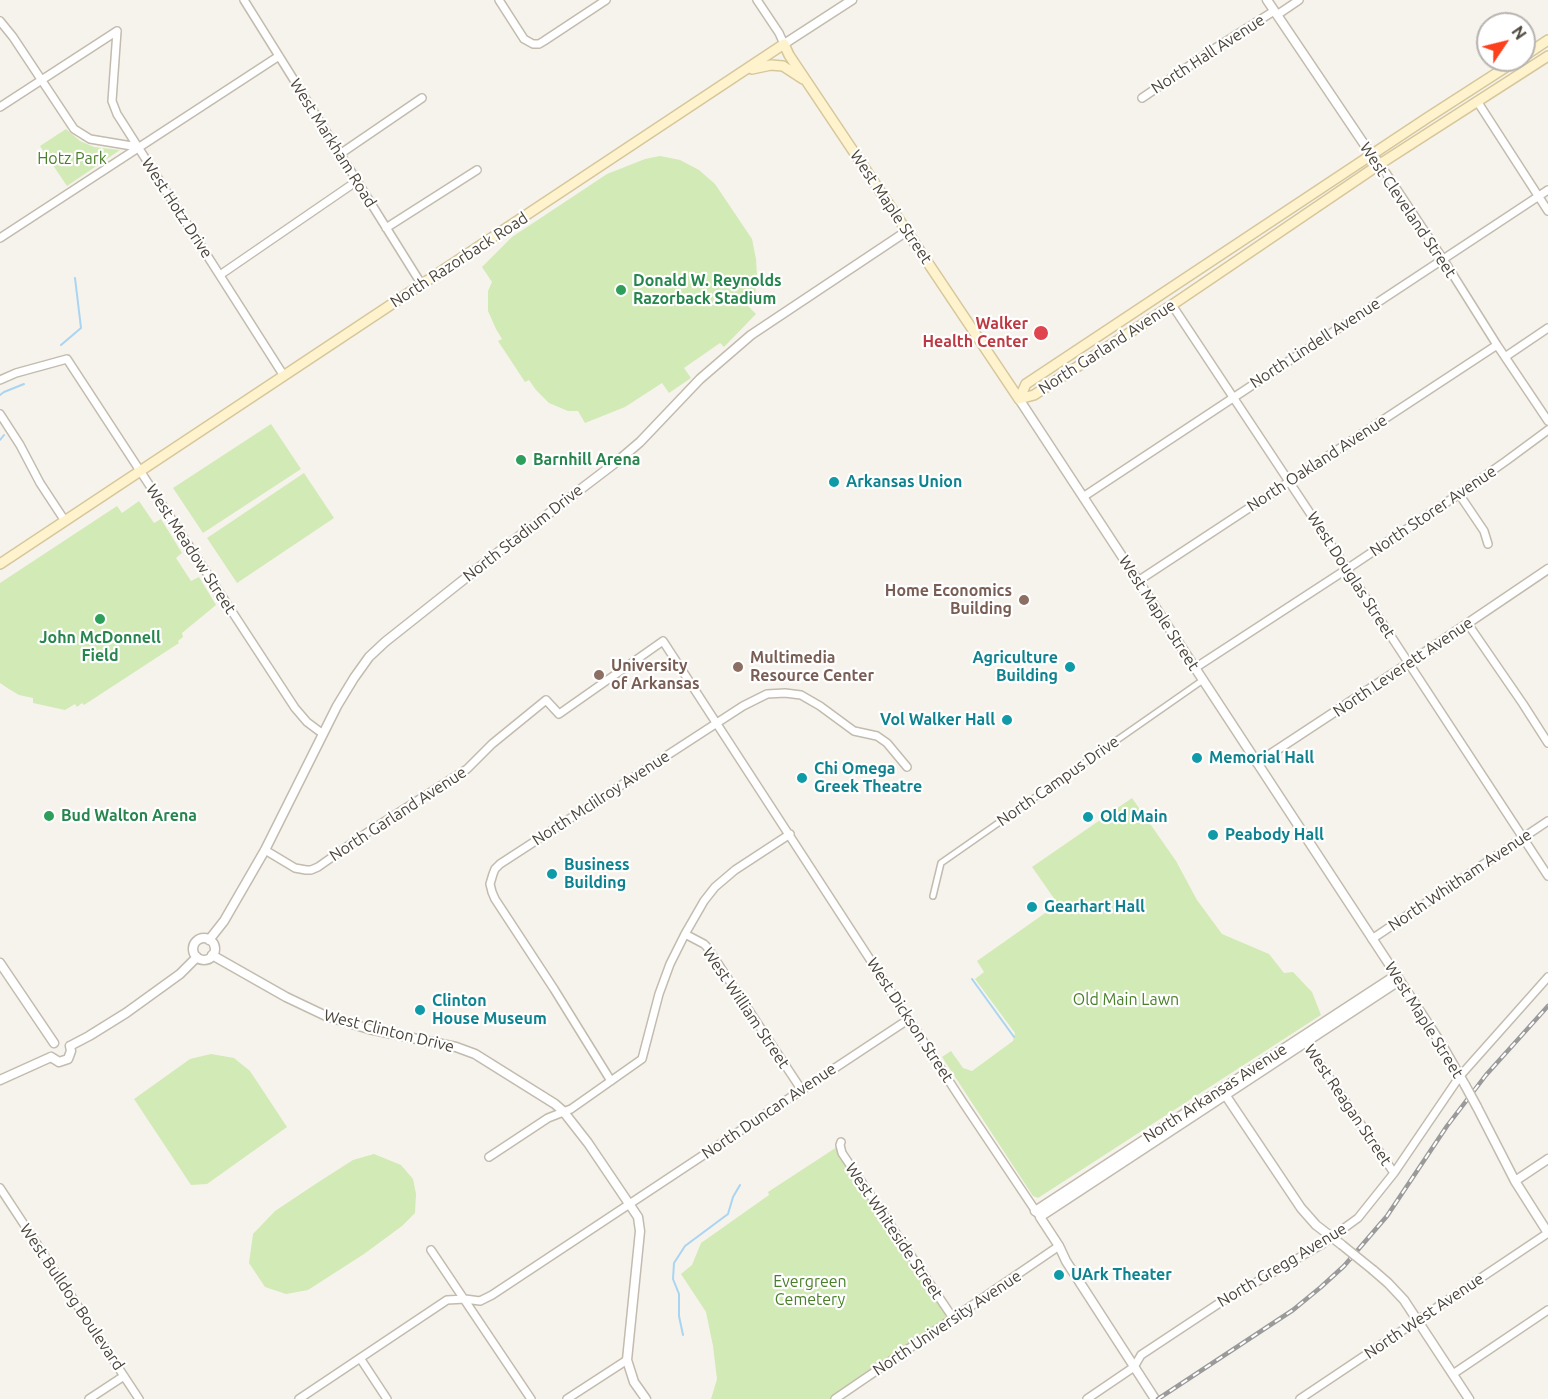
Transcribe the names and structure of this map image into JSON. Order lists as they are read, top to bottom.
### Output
{
  "streets": {
    "main road": ["West Maple Street", "North Razorback Road", "North Garland Avenue"],
    "street": [
      "North Hall Avenue",
      "West Markham Road",
      "West Hotz Drive",
      "West Cleveland Street",
      "North Lindell Avenue",
      "North Oakland Avenue",
      "North Storer Avenue",
      "North Stadium Drive",
      "West Meadow Street",
      "West Douglas Street",
      "North Leverett Avenue",
      "North Campus Drive",
      "North McIilroy Avenue",
      "North Whitham Avenue",
      "West William Street",
      "West Dickson Street",
      "West Clinton Drive",
      "North Arkansas Avenue",
      "West Reagan Street",
      "North Duncan Avenue",
      "West Whiteside Street",
      "North Gregg Avenue",
      "West Bulldog Boulevard",
      "North West Avenue",
      "North University Avenue"
    ]
  },
  "crossings": [
    ["North Hall Avenue", "West Cleveland Street"],
    ["West Markham Road", "North Razorback Road"],
    ["West Maple Street", "North Razorback Road"],
    ["West Maple Street", "North Lindell Avenue"],
    ["West Maple Street", "North Garland Avenue"],
    ["West Maple Street", "North Oakland Avenue"],
    ["West Maple Street", "North Storer Avenue"],
    ["West Maple Street", "North Stadium Drive"],
    ["West Maple Street", "North Leverett Avenue"],
    ["West Maple Street", "North Campus Drive"],
    ["West Maple Street", "North Whitham Avenue"],
    ["West Maple Street", "North Arkansas Avenue"],
    ["West Maple Street", "North Gregg Avenue"],
    ["West Maple Street", "North West Avenue"],
    ["West Hotz Drive", "North Razorback Road"],
    ["West Cleveland Street", "North Lindell Avenue"],
    ["West Cleveland Street", "North Garland Avenue"],
    ["West Cleveland Street", "North Oakland Avenue"],
    ["North Razorback Road", "West Meadow Street"],
    ["North Lindell Avenue", "West Douglas Street"],
    ["North Garland Avenue", "North Stadium Drive"],
    ["North Garland Avenue", "West Douglas Street"],
    ["North Garland Avenue", "West Dickson Street"],
    ["North Oakland Avenue", "West Douglas Street"],
    ["North Storer Avenue", "West Douglas Street"],
    ["North Stadium Drive", "West Meadow Street"],
    ["North Stadium Drive", "West Clinton Drive"],
    ["West Douglas Street", "North Leverett Avenue"],
    ["West Douglas Street", "North Whitham Avenue"],
    ["North McIilroy Avenue", "West Dickson Street"],
    ["West William Street", "North Duncan Avenue"],
    ["West Dickson Street", "North Arkansas Avenue"],
    ["West Dickson Street", "North Duncan Avenue"],
    ["West Dickson Street", "North Gregg Avenue"],
    ["West Dickson Street", "North University Avenue"],
    ["West Clinton Drive", "North Duncan Avenue"],
    ["North Arkansas Avenue", "West Reagan Street"],
    ["West Reagan Street", "North Gregg Avenue"],
    ["West Whiteside Street", "North University Avenue"]
  ],
  "parks": ["Hotz Park", "Old Main Lawn", "Evergreen Cemetery"],
  "places": [
    "Donald W. Reynolds Razorback Stadium",
    "Walker Health Center",
    "Barnhill Arena",
    "Arkansas Union",
    "Home Economics Building",
    "John McDonnell Field",
    "Multimedia Resource Center",
    "Agriculture Building",
    "University of Arkansas",
    "Vol Walker Hall",
    "Memorial Hall",
    "Chi Omega Greek Theatre",
    "Bud Walton Arena",
    "Old Main",
    "Peabody Hall",
    "Business Building",
    "Gearhart Hall",
    "Clinton House Museum",
    "UArk Theater"
  ],
  "north": "top right"
}
